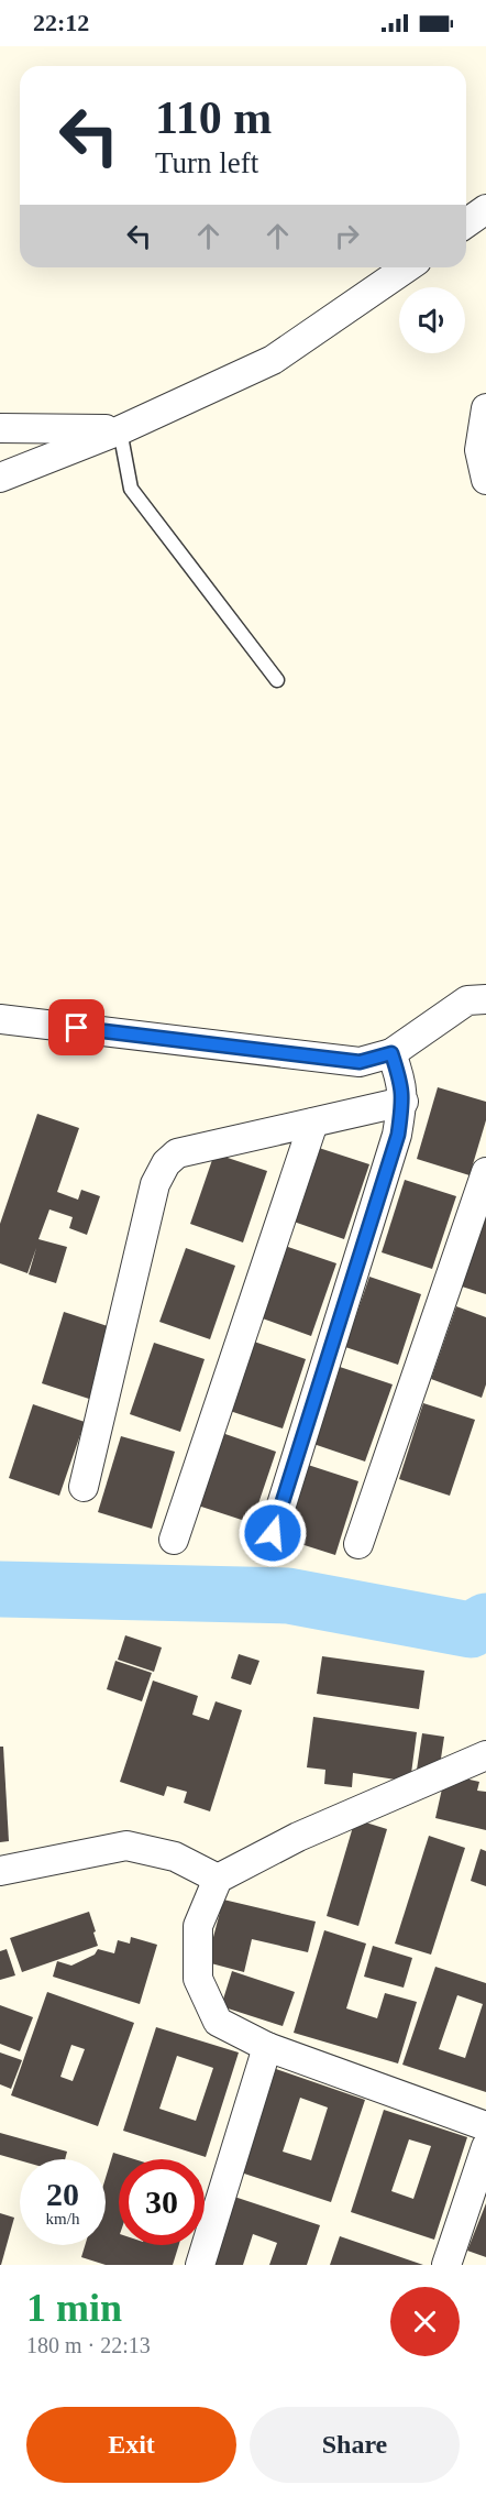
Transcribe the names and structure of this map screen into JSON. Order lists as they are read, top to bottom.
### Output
{
  "page": {
    "status": "22:12",
    "turn": ["110 m", "Turn left"],
    "speed": "20 km/h",
    "limit": "30",
    "heading": ["1 min", "180 m · 22:13"],
    "buttons": ["Exit", "Share"]
  }
}
